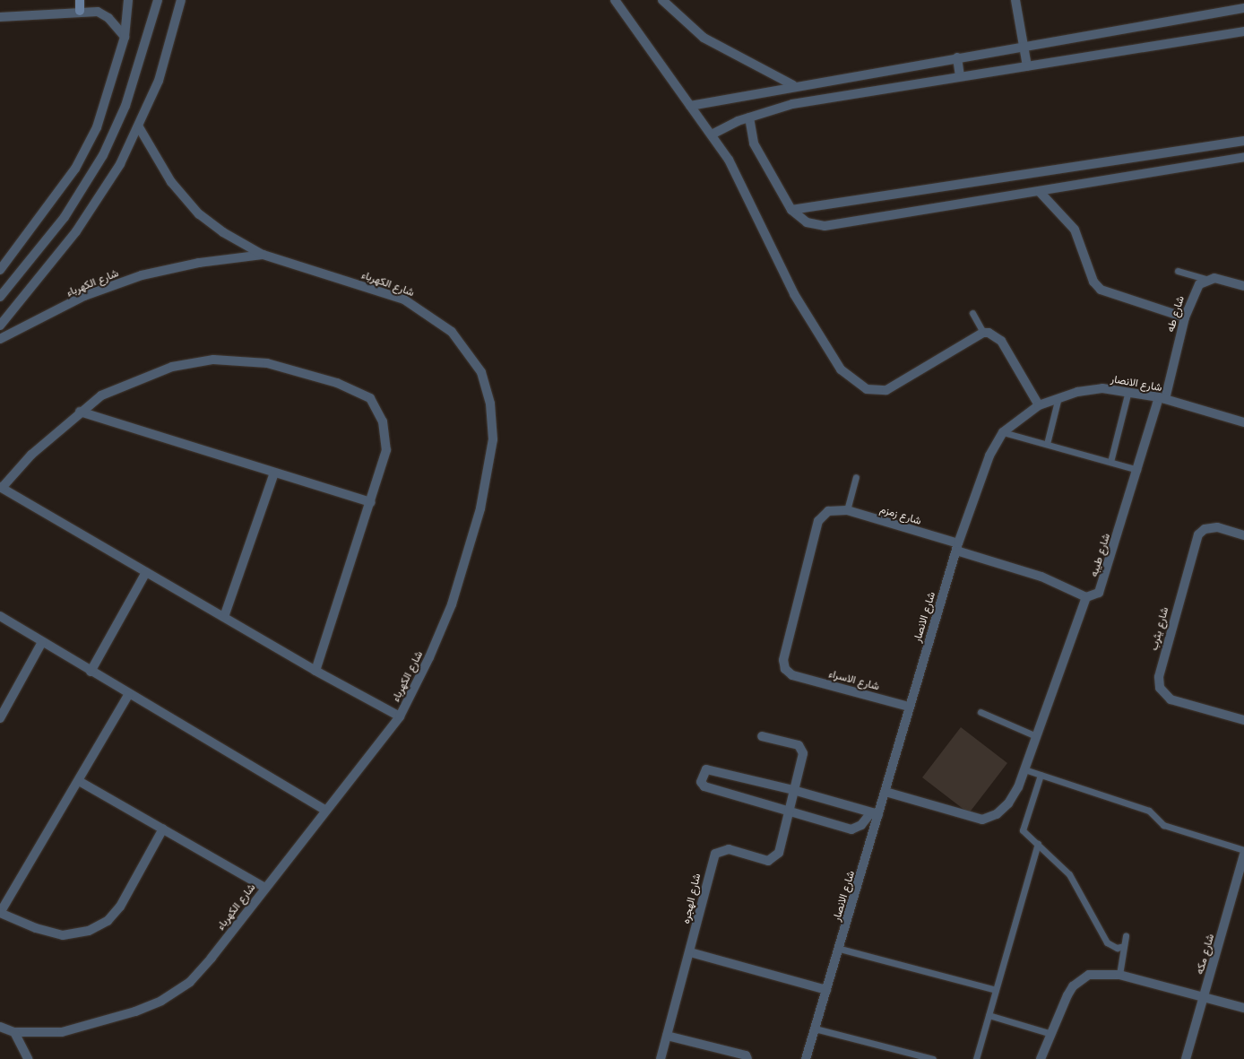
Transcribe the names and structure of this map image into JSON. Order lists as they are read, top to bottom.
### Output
{
  "streets": {
    "street": [
      "شارع الكهرباء",
      "شارع طه",
      "شارع الانصار",
      "شارع زمزم",
      "شارع طيبه",
      "شارع يثرب",
      "شارع الاسراء",
      "شارع الهجره",
      "شارع مكه"
    ]
  },
  "crossings": [
    ["شارع طه", "شارع الانصار"],
    ["شارع طه", "شارع طيبه"],
    ["شارع الانصار", "شارع زمزم"],
    ["شارع الانصار", "شارع طيبه"],
    ["شارع الانصار", "شارع الاسراء"],
    ["شارع زمزم", "شارع الاسراء"]
  ]
}
